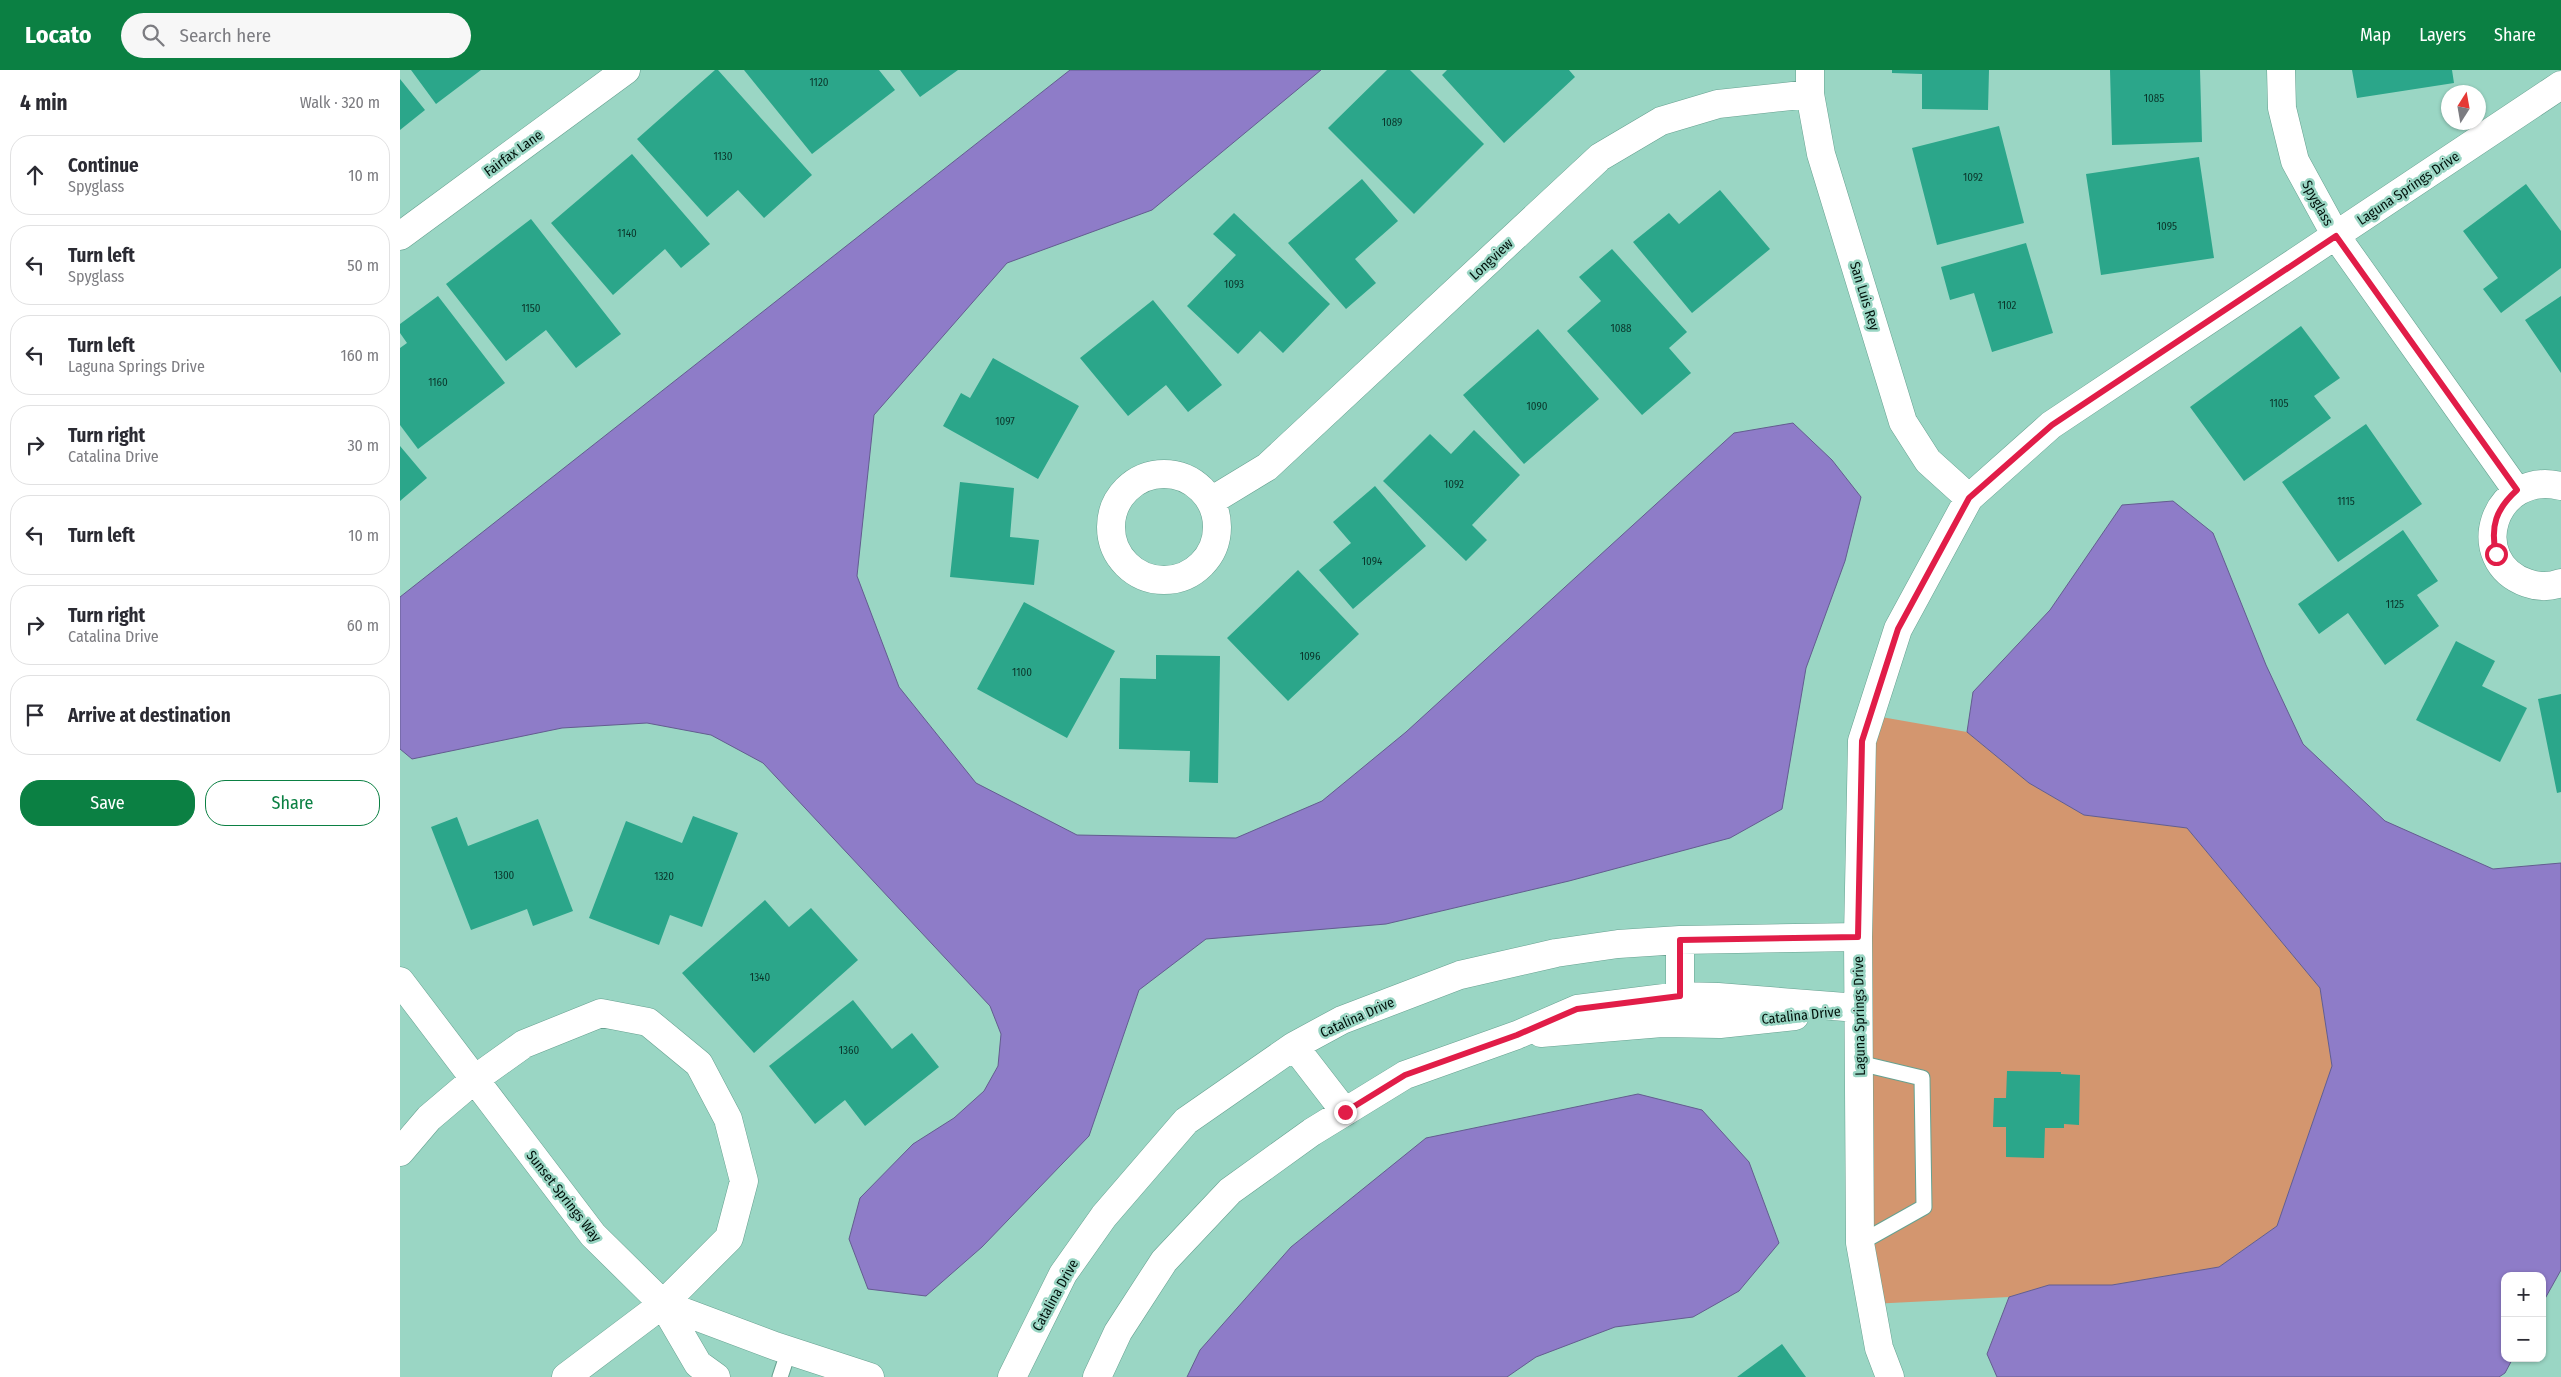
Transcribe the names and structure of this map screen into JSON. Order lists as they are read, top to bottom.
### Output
{
  "streets": {
    "street": [
      "Fairfax Lane",
      "Laguna Springs Drive",
      "Spyglass",
      "Longview",
      "San Luis Rey",
      "Catalina Drive",
      "Sunset Springs Way"
    ]
  },
  "crossings": [
    ["Laguna Springs Drive", "Spyglass"],
    ["Laguna Springs Drive", "San Luis Rey"],
    ["Laguna Springs Drive", "Catalina Drive"],
    ["Longview", "San Luis Rey"]
  ],
  "house_numbers": [
    "1120",
    "1085",
    "1089",
    "1130",
    "1092",
    "1095",
    "1140",
    "1093",
    "1102",
    "1150",
    "1088",
    "1160",
    "1105",
    "1090",
    "1097",
    "1092",
    "1115",
    "1094",
    "1125",
    "1096",
    "1100",
    "1300",
    "1320",
    "1340",
    "1360"
  ],
  "north": "top",
  "page": {
    "header": "Locato",
    "search": "Search here",
    "nav": ["Map", "Layers", "Share"],
    "heading": ["4 min", "Walk · 320 m"],
    "list": [
      ["Continue", "Spyglass", "10 m"],
      ["Turn left", "Spyglass", "50 m"],
      ["Turn left", "Laguna Springs Drive", "160 m"],
      ["Turn right", "Catalina Drive", "30 m"],
      ["Turn left", "10 m"],
      ["Turn right", "Catalina Drive", "60 m"],
      "Arrive at destination"
    ],
    "buttons": ["Save", "Share"],
    "map_buttons": ["+", "−"]
  }
}
